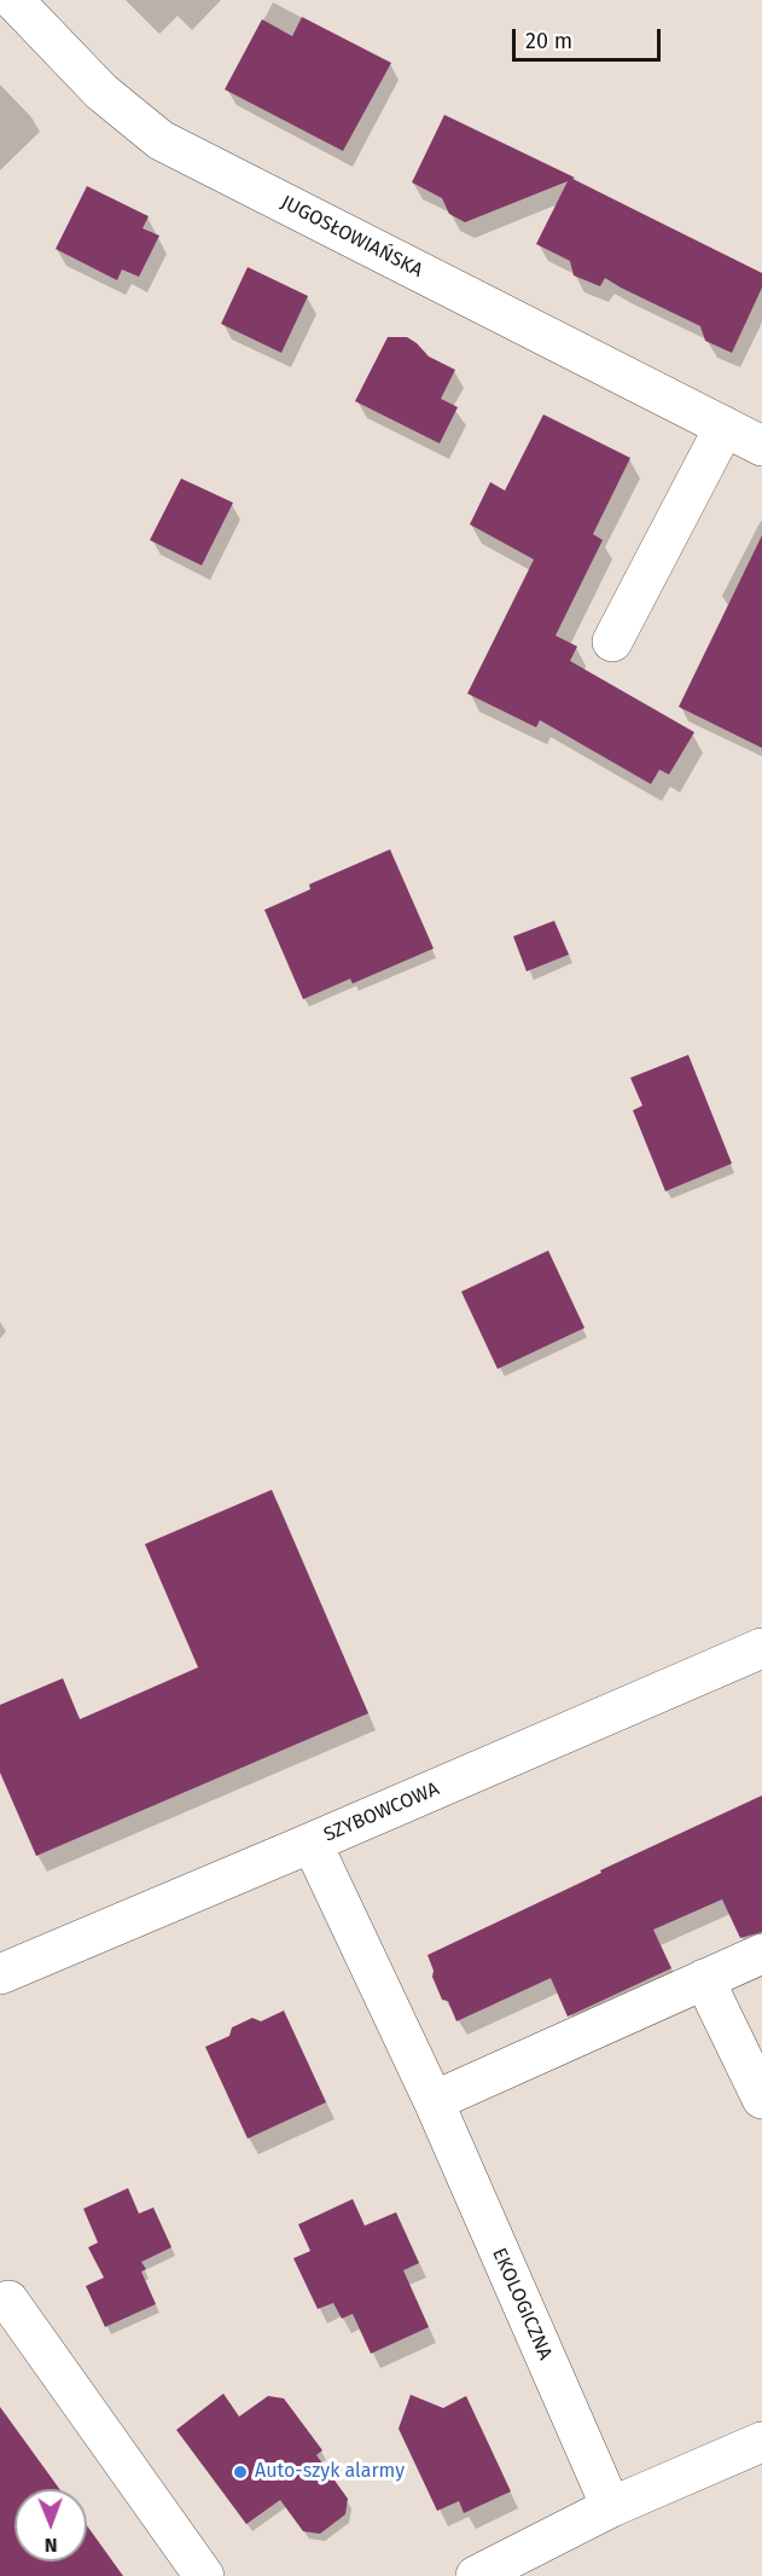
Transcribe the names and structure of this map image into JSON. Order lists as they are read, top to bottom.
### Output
{
  "streets": {
    "street": ["JUGOSŁOWIAŃSKA", "SZYBOWCOWA", "EKOLOGICZNA"]
  },
  "crossings": [
    ["SZYBOWCOWA", "EKOLOGICZNA"]
  ],
  "places": ["Auto-szyk alarmy"],
  "scale_bar": "20 m",
  "north": "bottom"
}
